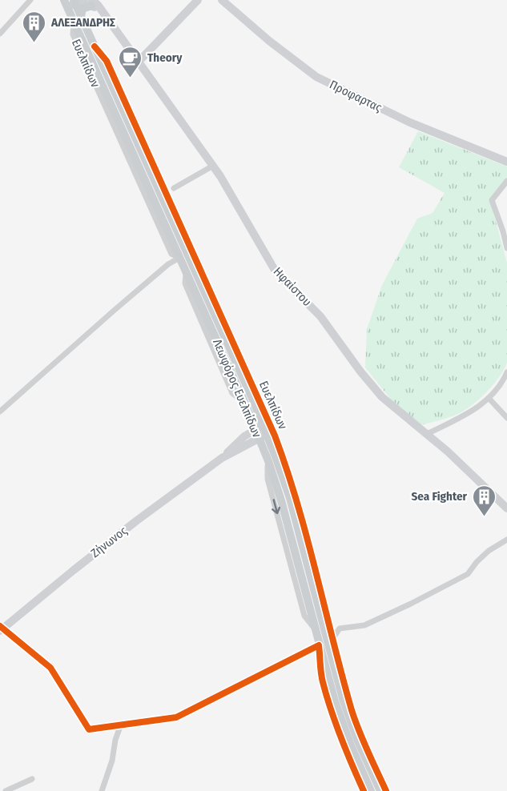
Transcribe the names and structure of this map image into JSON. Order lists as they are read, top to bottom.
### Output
{
  "streets": {
    "main road": ["Λεωφόρος Ευελπίδων"],
    "street": [
      "Ευελπίδων",
      "Προφαρτας",
      "Ηφαίστου",
      "Ζήνωνος"
    ]
  },
  "crossings": [
    ["Ευελπίδων", "Λεωφόρος Ευελπίδων"],
    ["Λεωφόρος Ευελπίδων", "Ζήνωνος"]
  ],
  "places": {
    "building": ["ΑΛΕΞΑΝΔΡΗΣ", "Sea Fighter"],
    "cafe": ["Theory"]
  }
}
